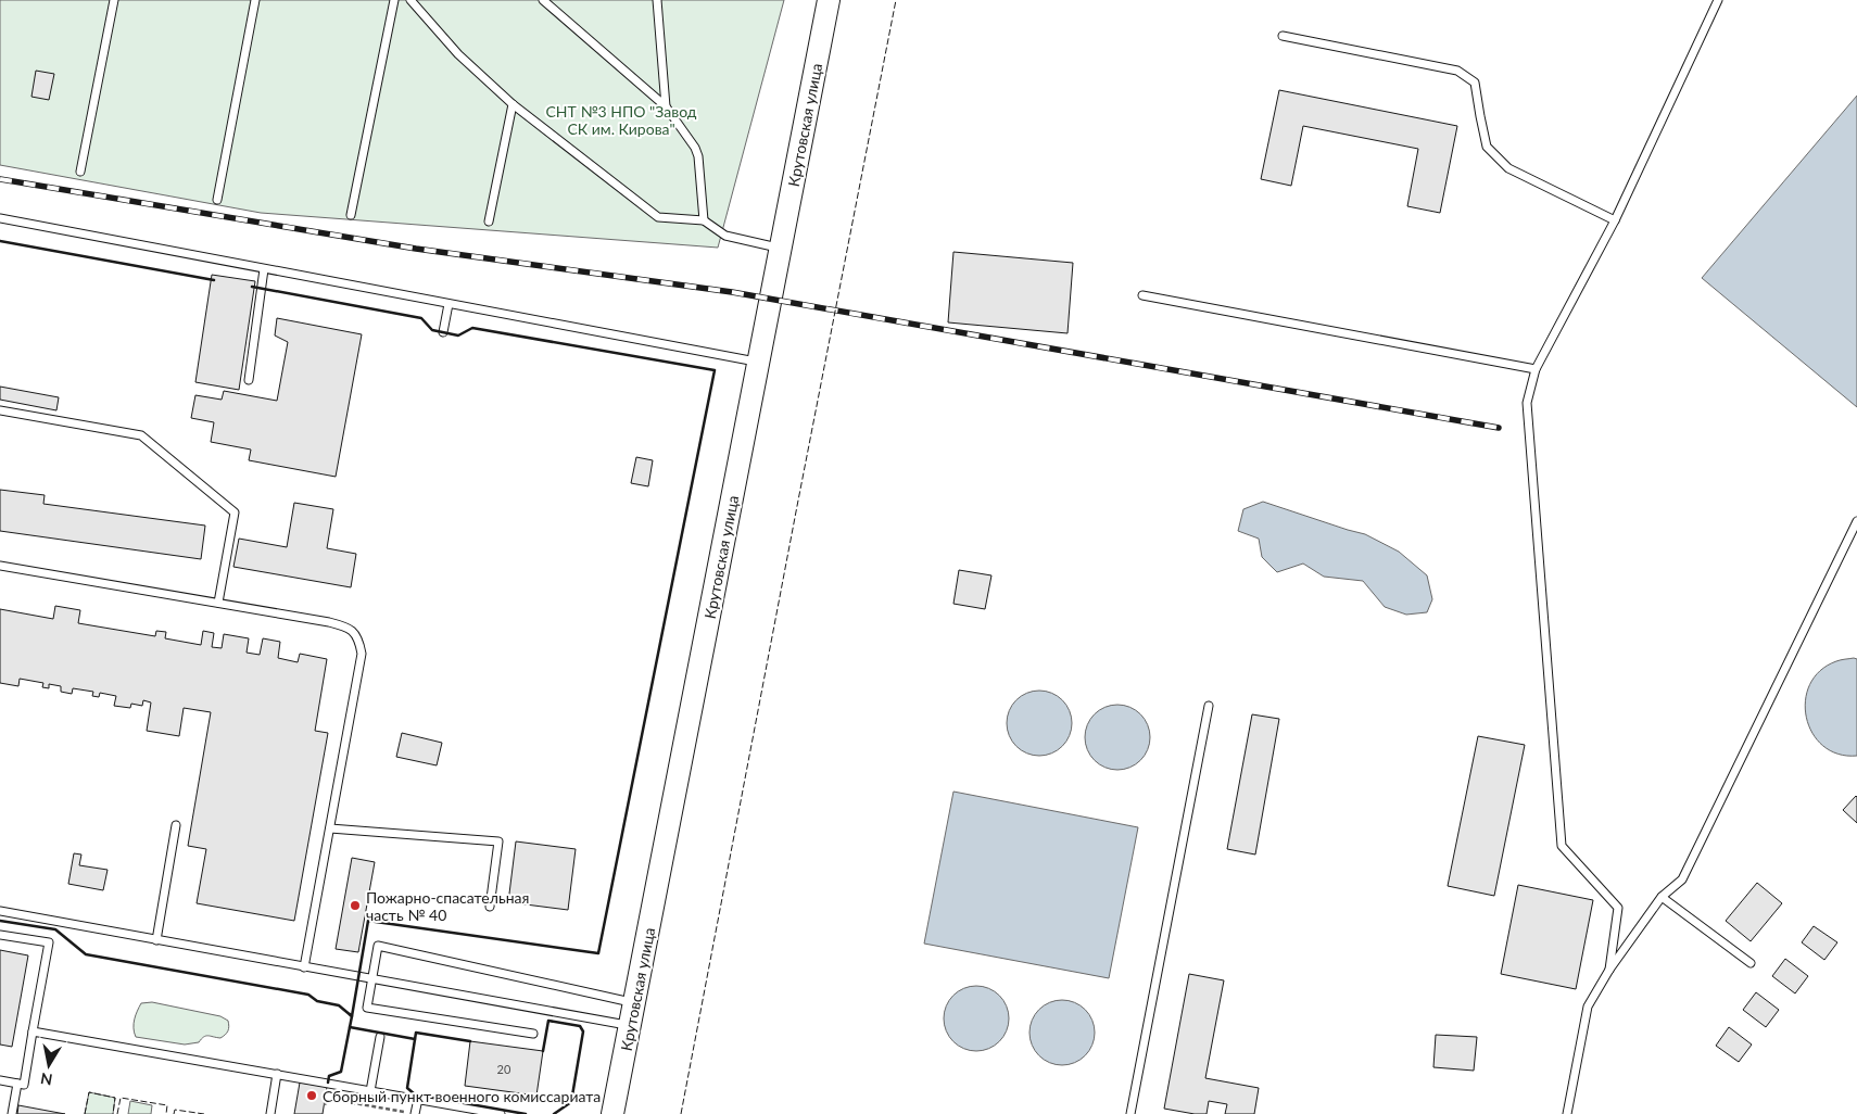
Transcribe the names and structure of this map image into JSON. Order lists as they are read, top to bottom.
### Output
{
  "streets": {
    "street": ["Крутовская улица"]
  },
  "parks": ["СНТ №3 НПО \"Завод СК им. Кирова\""],
  "places": ["Пожарно-спасательная часть № 40", "Сборный пункт военного комиссариата"],
  "house_numbers": ["20"],
  "north": "bottom"
}
